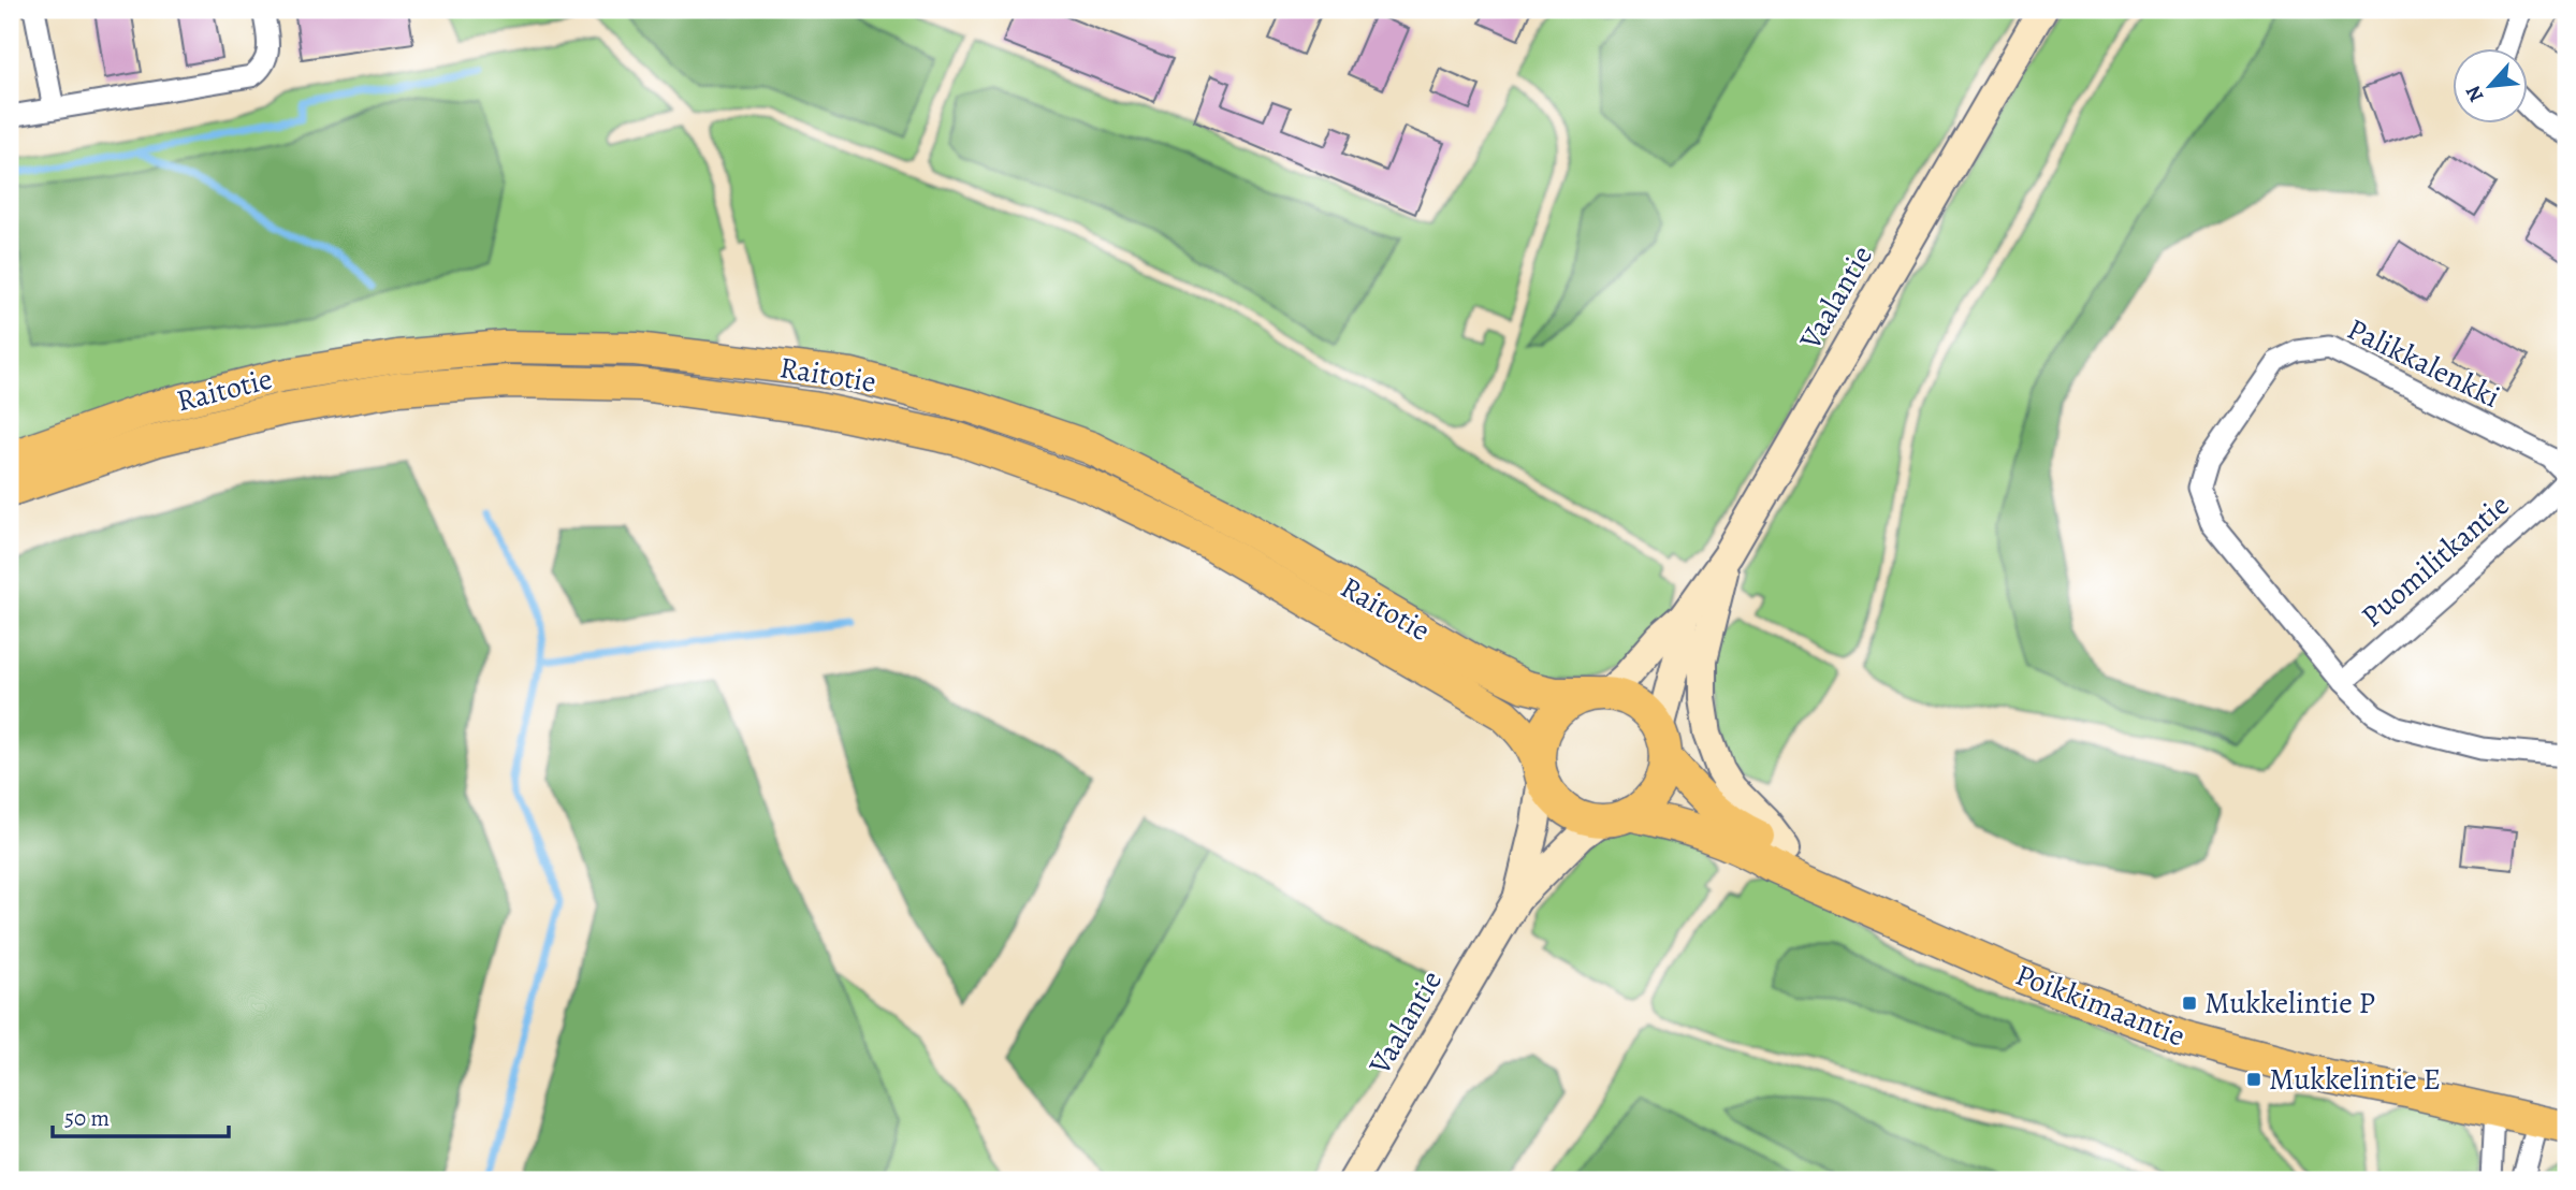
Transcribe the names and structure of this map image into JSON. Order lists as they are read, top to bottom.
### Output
{
  "streets": {
    "main road": ["Raitotie", "Poikkimaantie"],
    "street": ["Vaalantie", "Palikkalenkki", "Puomilitkantie"]
  },
  "crossings": [
    ["Vaalantie", "Raitotie"],
    ["Vaalantie", "Poikkimaantie"],
    ["Palikkalenkki", "Puomilitkantie"],
    ["Raitotie", "Poikkimaantie"]
  ],
  "places": {
    "transit": ["Mukkelintie P", "Mukkelintie E"]
  },
  "scale_bar": "50 m",
  "north": "bottom left"
}
